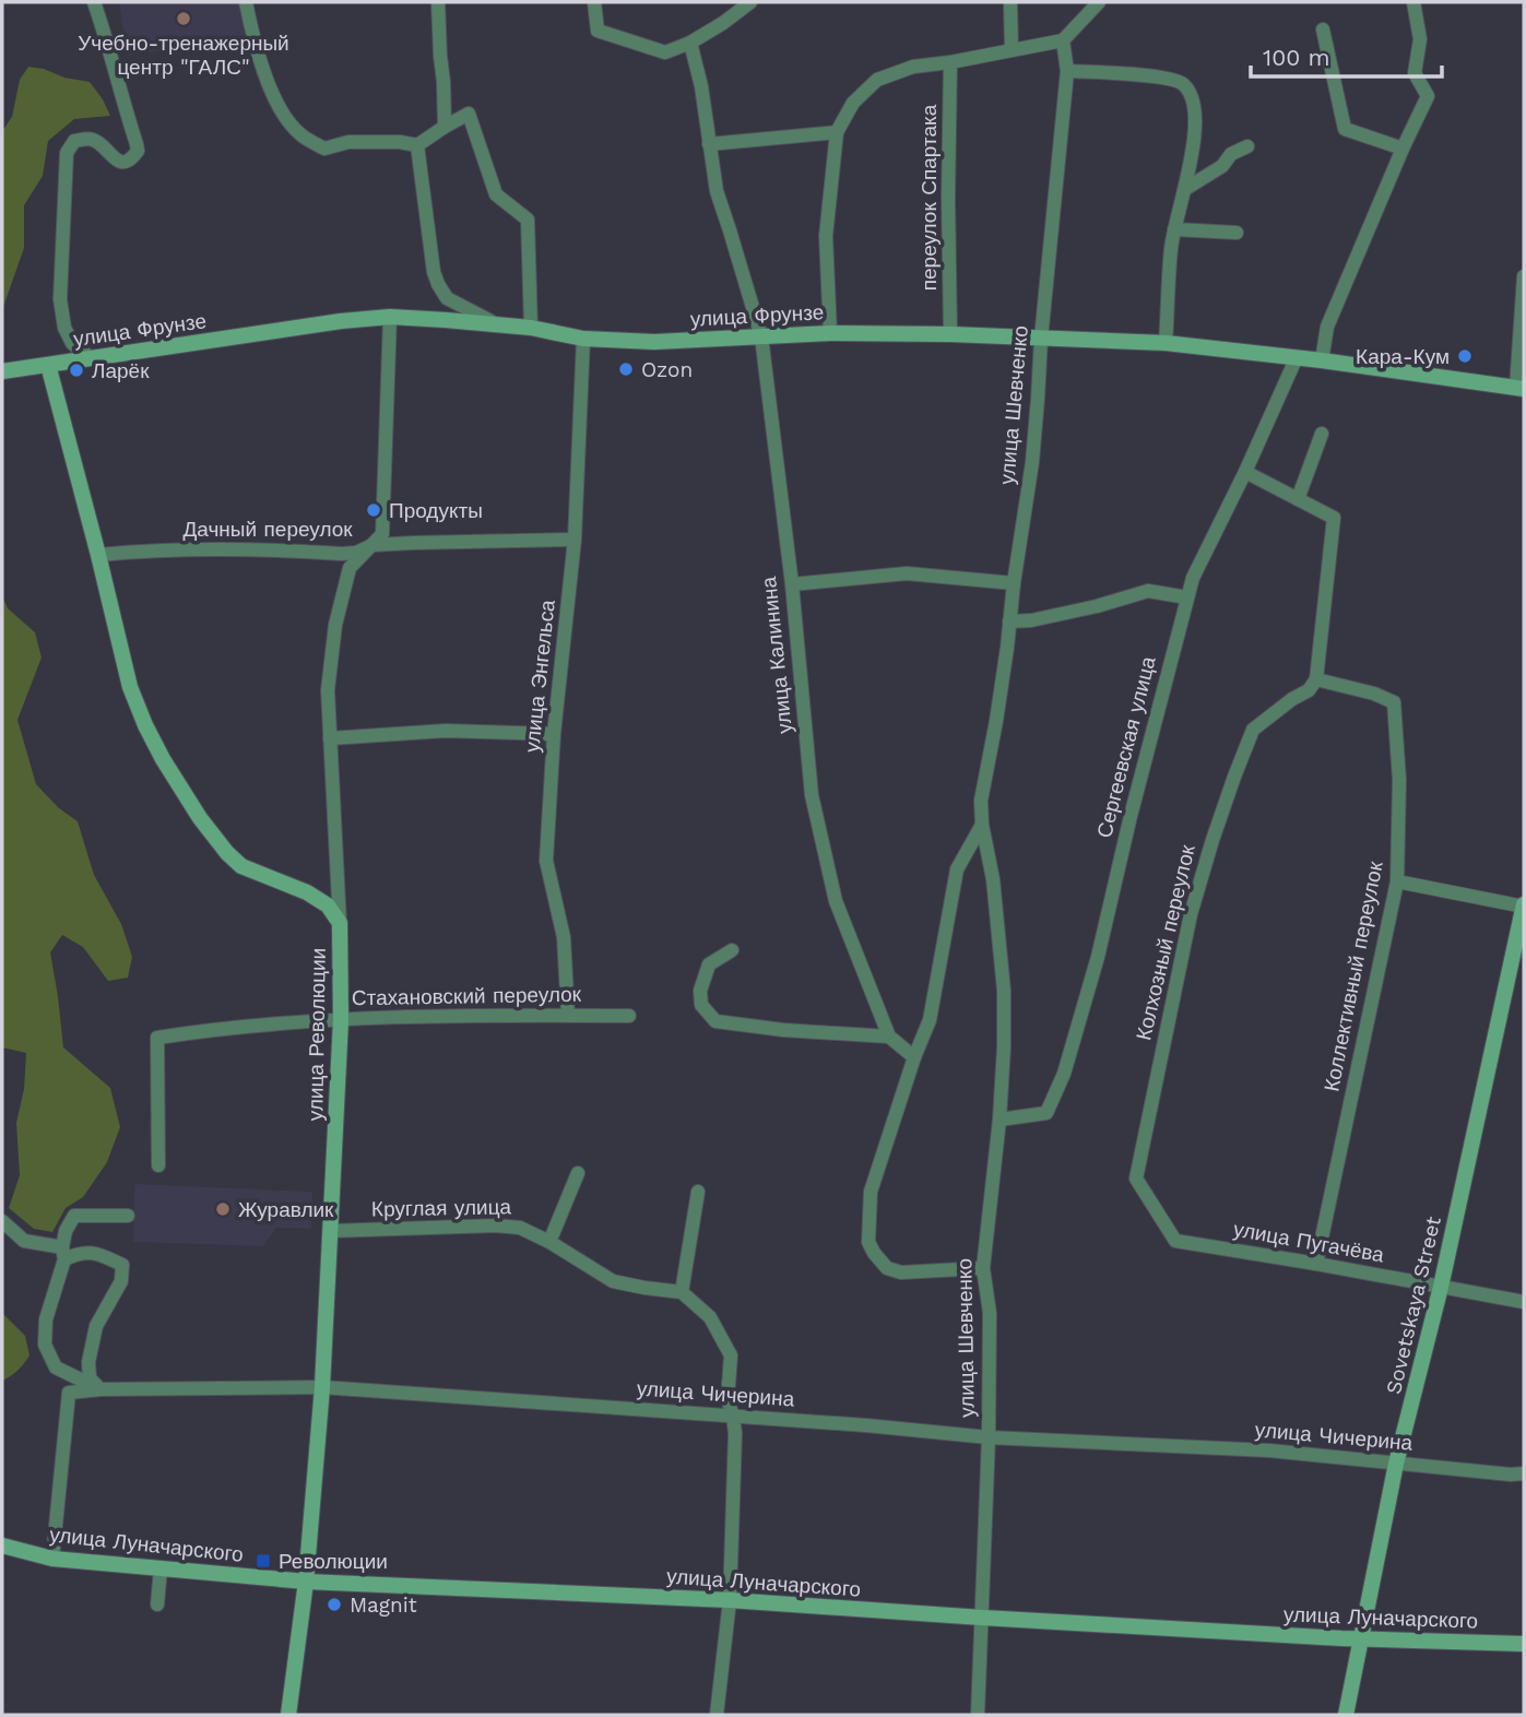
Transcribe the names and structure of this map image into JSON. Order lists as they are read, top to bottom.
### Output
{
  "streets": {
    "street": [
      "переулок Спартака",
      "улица Фрунзе",
      "улица Шевченко",
      "Дачный переулок",
      "улица Калинина",
      "улица Энгельса",
      "Сергеевская улица",
      "Колхозный переулок",
      "Коллективный переулок",
      "Стахановский переулок",
      "улица Революции",
      "Круглая улица",
      "улица Пугачёва",
      "Sovetskaya Street",
      "улица Чичерина",
      "улица Луначарского"
    ]
  },
  "crossings": [
    ["переулок Спартака", "улица Фрунзе"],
    ["улица Фрунзе", "улица Шевченко"],
    ["улица Фрунзе", "улица Калинина"],
    ["улица Фрунзе", "улица Энгельса"],
    ["улица Фрунзе", "Сергеевская улица"],
    ["улица Фрунзе", "улица Революции"],
    ["улица Шевченко", "улица Калинина"],
    ["улица Шевченко", "Сергеевская улица"],
    ["улица Шевченко", "улица Чичерина"],
    ["улица Шевченко", "улица Луначарского"],
    ["Дачный переулок", "улица Энгельса"],
    ["Дачный переулок", "улица Революции"],
    ["улица Энгельса", "Стахановский переулок"],
    ["Колхозный переулок", "Коллективный переулок"],
    ["Колхозный переулок", "улица Пугачёва"],
    ["Коллективный переулок", "улица Пугачёва"],
    ["Стахановский переулок", "улица Революции"],
    ["улица Революции", "Круглая улица"],
    ["улица Революции", "улица Чичерина"],
    ["улица Революции", "улица Луначарского"],
    ["улица Пугачёва", "Sovetskaya Street"],
    ["Sovetskaya Street", "улица Чичерина"],
    ["Sovetskaya Street", "улица Луначарского"],
    ["улица Чичерина", "улица Луначарского"]
  ],
  "places": {
    "other": [
      "Учебно-тренажерный центр \"ГАЛС\"",
      "Кара-Кум",
      "Ozon",
      "Ларёк",
      "Продукты",
      "Журавлик",
      "Magnit"
    ],
    "transit": ["Революции"]
  },
  "scale_bar": "100 m"
}
